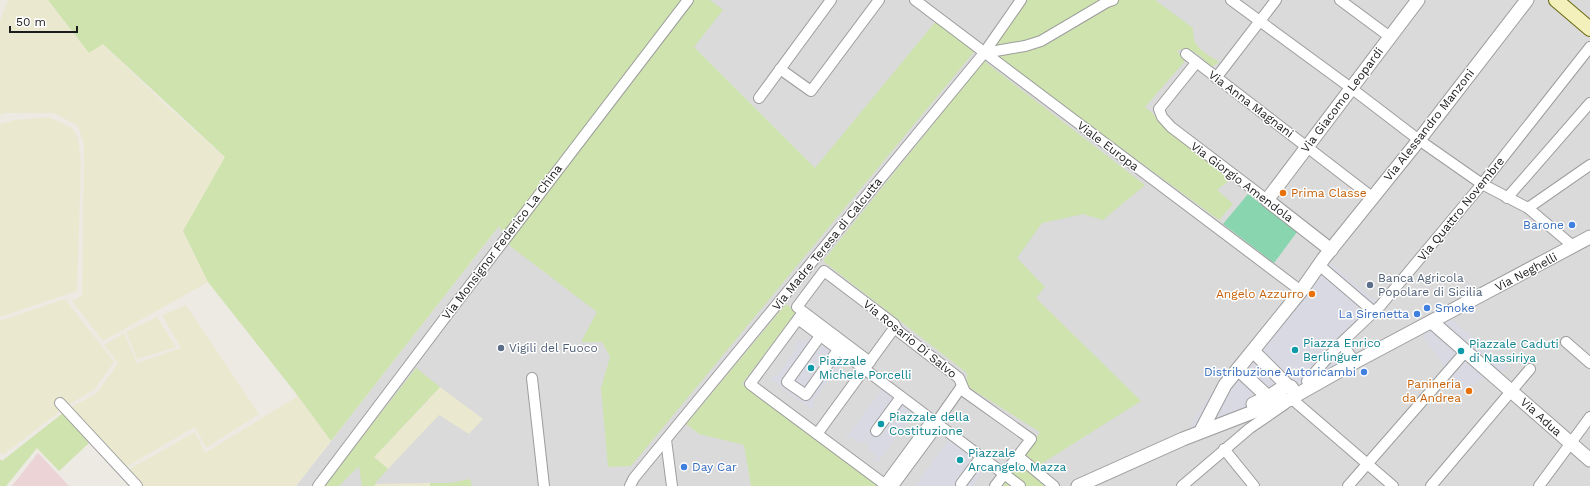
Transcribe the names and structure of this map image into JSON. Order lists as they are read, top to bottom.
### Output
{
  "streets": {
    "street": [
      "Via Giacomo Leopardi",
      "Via Anna Magnani",
      "Via Alessandro Manzoni",
      "Viale Europa",
      "Via Giorgio Amendola",
      "Via Quattro Novembre",
      "Via Monsignor Federico La China",
      "Via Madre Teresa di Calcutta",
      "Via Neghelli",
      "Via Rosario Di Salvo",
      "Via Adua"
    ]
  },
  "crossings": [
    ["Via Giacomo Leopardi", "Via Anna Magnani"],
    ["Via Giacomo Leopardi", "Via Giorgio Amendola"],
    ["Via Anna Magnani", "Via Alessandro Manzoni"],
    ["Via Anna Magnani", "Via Giorgio Amendola"],
    ["Via Alessandro Manzoni", "Viale Europa"],
    ["Via Alessandro Manzoni", "Via Giorgio Amendola"],
    ["Viale Europa", "Via Madre Teresa di Calcutta"],
    ["Via Neghelli", "Via Adua"]
  ],
  "places": [
    "Prima Classe",
    "Barone",
    "Banca Agricola Popolare di Sicilia",
    "Angelo Azzurro",
    "Smoke",
    "La Sirenetta",
    "Vigili del Fuoco",
    "Piazza Enrico Berlinguer",
    "Piazzale Caduti di Nassiriya",
    "Piazzale Michele Porcelli",
    "Distribuzione Autoricambi",
    "Panineria da Andrea",
    "Piazzale della Costituzione",
    "Piazzale Arcangelo Mazza",
    "Day Car"
  ],
  "scale_bar": "50 m"
}
